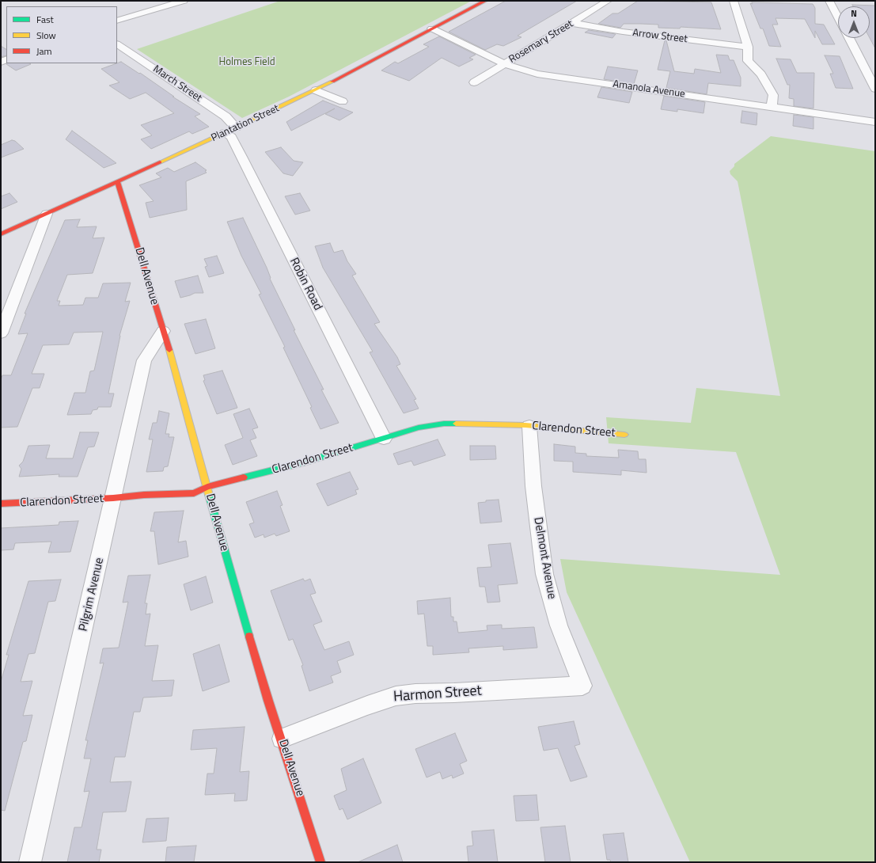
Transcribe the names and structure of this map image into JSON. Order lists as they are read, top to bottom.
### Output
{
  "streets": {
    "street": [
      "Arrow Street",
      "Rosemary Street",
      "March Street",
      "Amanola Avenue",
      "Plantation Street",
      "Dell Avenue",
      "Robin Road",
      "Clarendon Street",
      "Delmont Avenue",
      "Pilgrim Avenue",
      "Harmon Street"
    ]
  },
  "crossings": [
    ["Arrow Street", "Rosemary Street"],
    ["Rosemary Street", "Amanola Avenue"],
    ["March Street", "Plantation Street"],
    ["Amanola Avenue", "Plantation Street"],
    ["Plantation Street", "Dell Avenue"],
    ["Plantation Street", "Robin Road"],
    ["Dell Avenue", "Clarendon Street"],
    ["Dell Avenue", "Pilgrim Avenue"],
    ["Dell Avenue", "Harmon Street"],
    ["Robin Road", "Clarendon Street"],
    ["Clarendon Street", "Delmont Avenue"],
    ["Clarendon Street", "Pilgrim Avenue"],
    ["Delmont Avenue", "Harmon Street"]
  ],
  "parks": ["Holmes Field"],
  "legend": ["Fast", "Slow", "Jam"],
  "north": "top"
}
